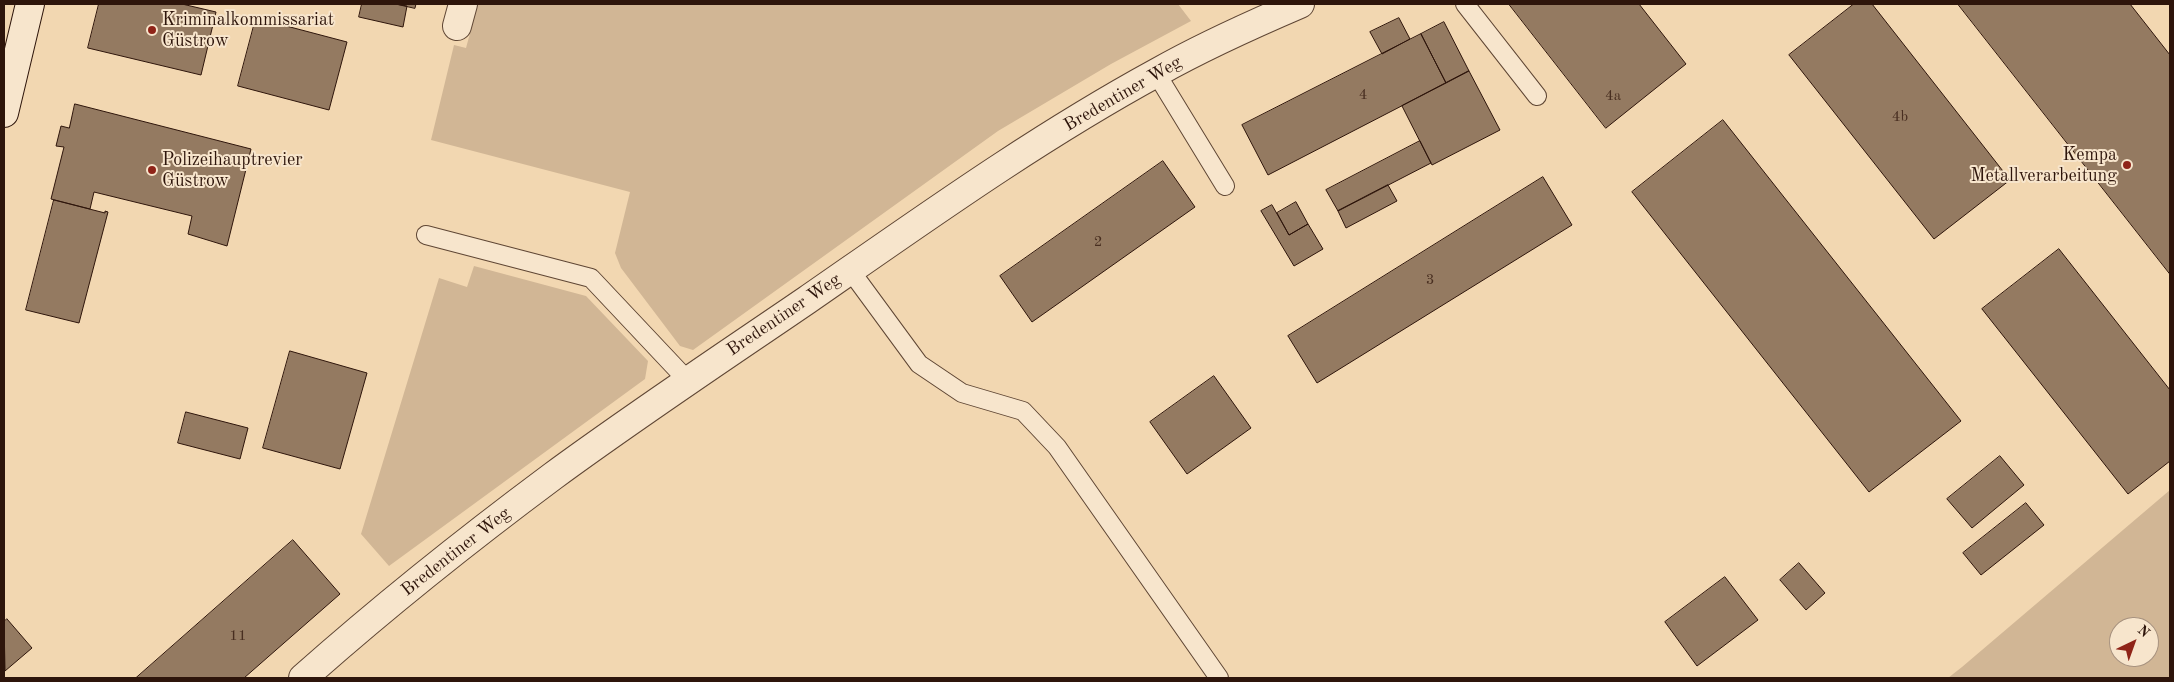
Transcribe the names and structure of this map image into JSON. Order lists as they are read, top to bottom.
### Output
{
  "streets": {
    "street": ["Bredentiner Weg"]
  },
  "places": ["Kriminalkommissariat Güstrow", "Kempa Metallverarbeitung", "Polizeihauptrevier Güstrow"],
  "house_numbers": [
    "4",
    "4a",
    "4b",
    "2",
    "3",
    "11"
  ],
  "north": "top right"
}
